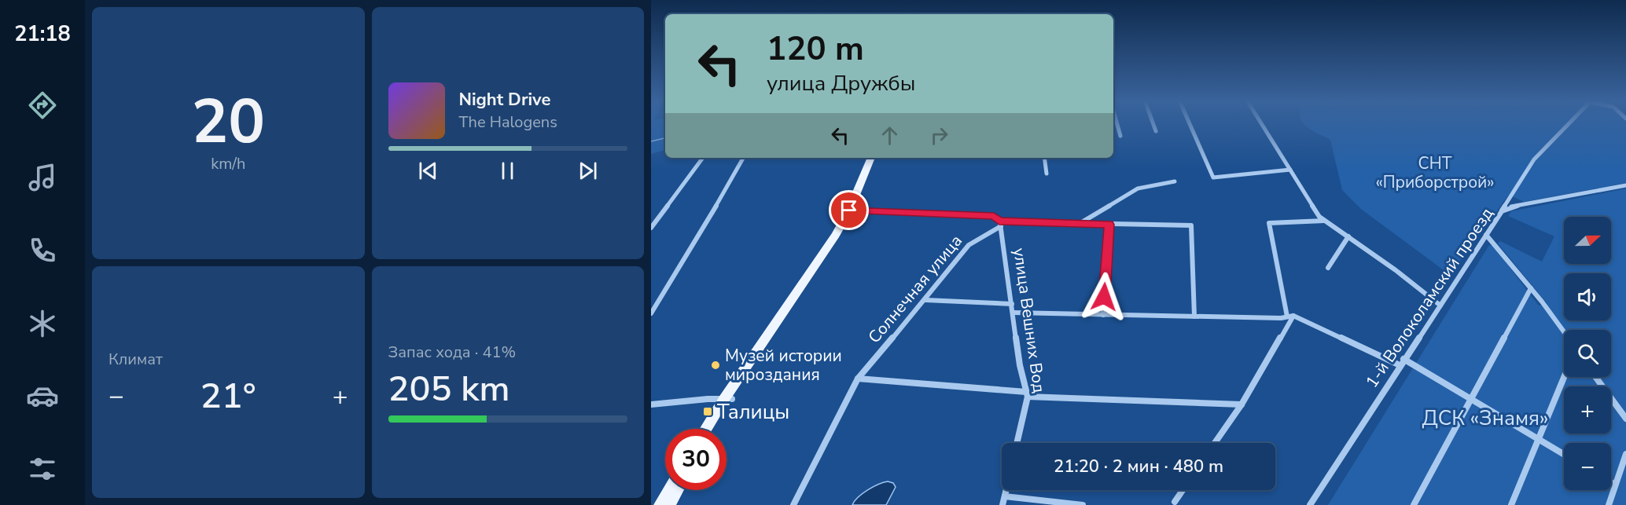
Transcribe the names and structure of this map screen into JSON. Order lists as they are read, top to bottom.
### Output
{
  "streets": {
    "street": ["Солнечная улица", "1-й Волоколамский проезд", "улица Вешних Вод"]
  },
  "crossings": [
    ["Солнечная улица", "улица Вешних Вод"]
  ],
  "parks": ["СНТ «Приборстрой»", "ДСК «Знамя»"],
  "places": {
    "other": ["Музей истории мироздания"],
    "transit": ["Талицы"]
  },
  "north": "right",
  "page": {
    "tabs": "21:18",
    "tile": [
      ["20", "km/h"],
      "Климат",
      ["Запас хода · 41%", "205 km"]
    ],
    "turn": ["120 m", "улица Дружбы"],
    "song": ["Night Drive", "The Halogens"],
    "map_buttons": ["+", "−"],
    "heat": ["−", "21°", "+"],
    "limit": "30",
    "trip": "21:20 · 2 мин · 480 m"
  }
}
